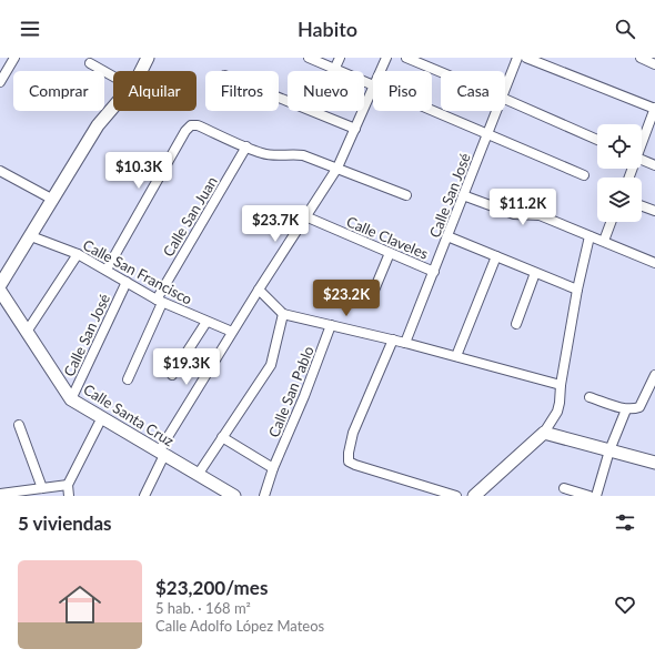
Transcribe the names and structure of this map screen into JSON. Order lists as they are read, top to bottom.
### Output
{
  "streets": {
    "street": [
      "Calle San José",
      "Calle San Juan",
      "Calle Claveles",
      "Calle San Francisco",
      "Calle San Pablo",
      "Calle Santa Cruz"
    ]
  },
  "crossings": [
    ["Calle San José", "Calle Claveles"],
    ["Calle San José", "Calle San Francisco"],
    ["Calle San José", "Calle Santa Cruz"],
    ["Calle San Juan", "Calle San Francisco"],
    ["Calle San Pablo", "Calle Santa Cruz"]
  ],
  "page": {
    "header": "Habito",
    "chip": [
      "Comprar",
      "Alquilar",
      "Filtros",
      "Nuevo",
      "Piso",
      "Casa"
    ],
    "price": [
      "$10.3K",
      "$11.2K",
      "$23.7K",
      "$23.2K",
      "$19.3K"
    ],
    "heading": "5 viviendas",
    "list": [
      {
        "name": "$23,200/mes",
        "note": "5 hab. · 168 m² · Calle Adolfo López Mateos"
      }
    ]
  }
}
